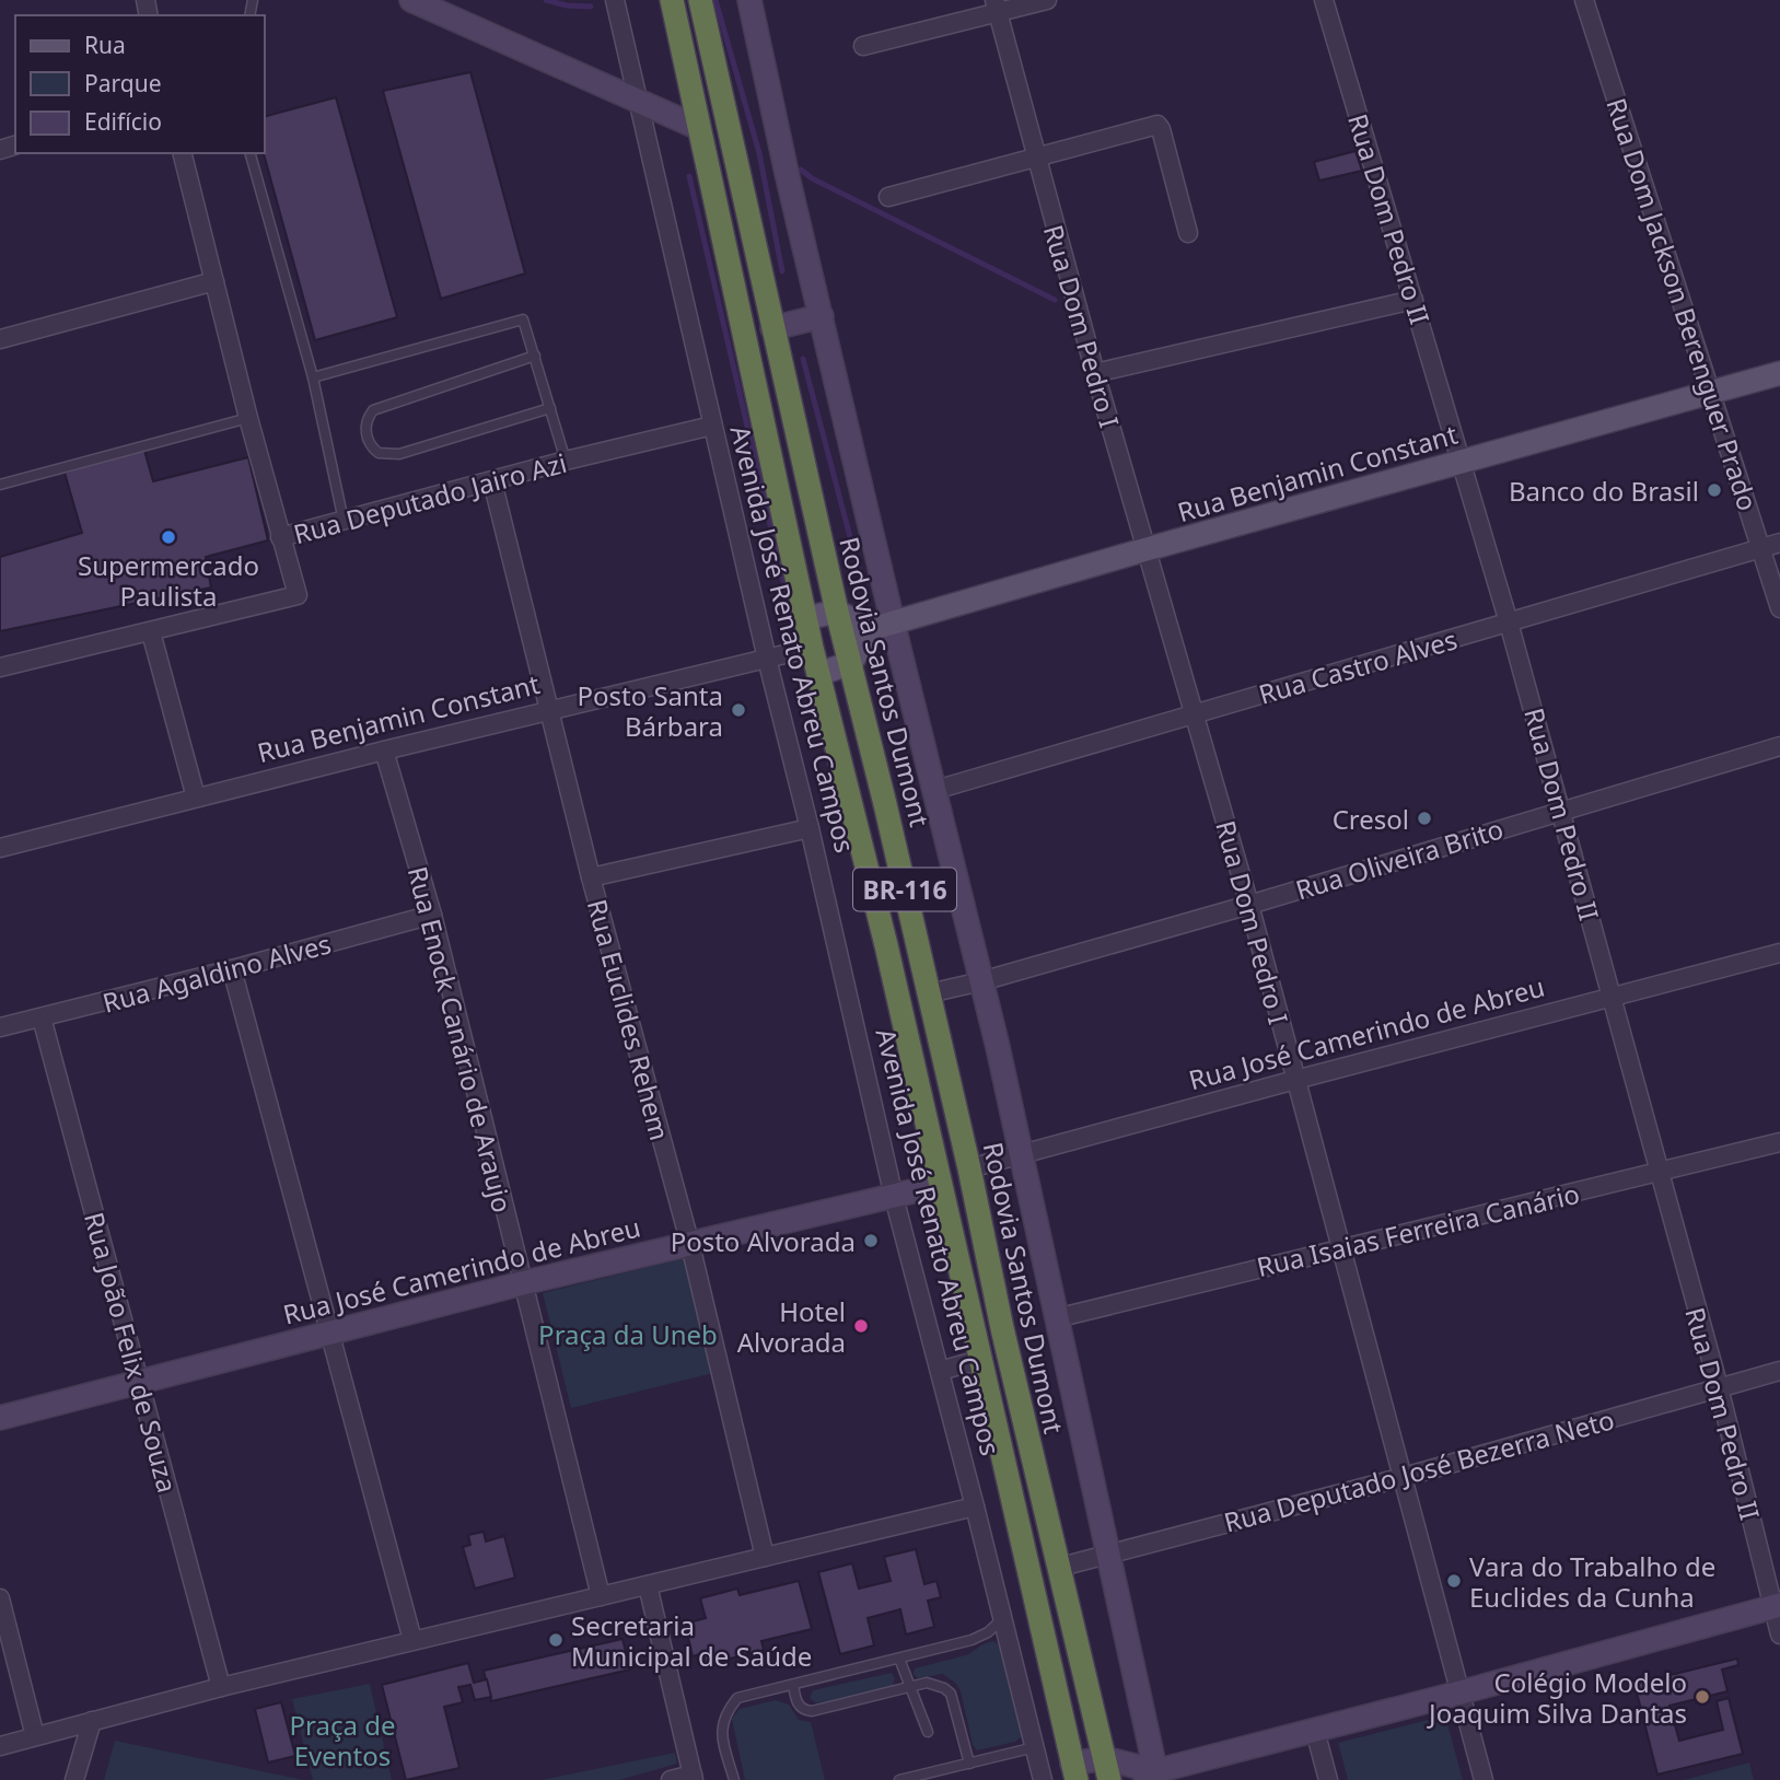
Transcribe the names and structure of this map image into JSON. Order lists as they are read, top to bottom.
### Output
{
  "streets": {
    "highway": ["Rodovia Santos Dumont", "BR-116"],
    "main road": ["Rua Benjamin Constant", "Rua José Camerindo de Abreu"],
    "street": [
      "Rua Dom Pedro II",
      "Rua Dom Jackson Berenguer Prado",
      "Rua Dom Pedro I",
      "Rua Deputado Jairo Azi",
      "Avenida José Renato Abreu Campos",
      "Rua Castro Alves",
      "Rua Oliveira Brito",
      "Rua Agaldino Alves",
      "Rua Euclides Rehem",
      "Rua Enock Canário de Araujo",
      "Rua Isaias Ferreira Canário",
      "Rua João Felix de Souza",
      "Rua Deputado José Bezerra Neto"
    ]
  },
  "crossings": [
    ["Rua Dom Pedro II", "Rua Benjamin Constant"],
    ["Rua Dom Pedro II", "Rua Castro Alves"],
    ["Rua Dom Pedro II", "Rua Oliveira Brito"],
    ["Rua Dom Pedro II", "Rua José Camerindo de Abreu"],
    ["Rua Dom Pedro II", "Rua Isaias Ferreira Canário"],
    ["Rua Dom Pedro II", "Rua Deputado José Bezerra Neto"],
    ["Rua Dom Jackson Berenguer Prado", "Rua Benjamin Constant"],
    ["Rua Dom Jackson Berenguer Prado", "Rua Castro Alves"],
    ["Rua Dom Pedro I", "Rua Benjamin Constant"],
    ["Rua Dom Pedro I", "Rua Castro Alves"],
    ["Rua Dom Pedro I", "Rua Oliveira Brito"],
    ["Rua Dom Pedro I", "Rua José Camerindo de Abreu"],
    ["Rua Dom Pedro I", "Rua Isaias Ferreira Canário"],
    ["Rua Dom Pedro I", "Rua Deputado José Bezerra Neto"],
    ["Rua Benjamin Constant", "Avenida José Renato Abreu Campos"],
    ["Rua Benjamin Constant", "BR-116"],
    ["Rua Benjamin Constant", "Rua Euclides Rehem"],
    ["Rua Benjamin Constant", "Rua Enock Canário de Araujo"],
    ["Rua Deputado Jairo Azi", "Avenida José Renato Abreu Campos"],
    ["Rua Deputado Jairo Azi", "Rua Euclides Rehem"],
    ["Avenida José Renato Abreu Campos", "Rua José Camerindo de Abreu"],
    ["Rodovia Santos Dumont", "Rua Oliveira Brito"],
    ["Rodovia Santos Dumont", "Rua José Camerindo de Abreu"],
    ["Rodovia Santos Dumont", "Rua Deputado José Bezerra Neto"],
    ["BR-116", "Rua José Camerindo de Abreu"],
    ["Rua Agaldino Alves", "Rua Enock Canário de Araujo"],
    ["Rua Agaldino Alves", "Rua João Felix de Souza"],
    ["Rua Euclides Rehem", "Rua José Camerindo de Abreu"],
    ["Rua José Camerindo de Abreu", "Rua Enock Canário de Araujo"],
    ["Rua José Camerindo de Abreu", "Rua João Felix de Souza"]
  ],
  "parks": ["Praça da Uneb", "Praça de Eventos"],
  "places": [
    "Banco do Brasil",
    "Supermercado Paulista",
    "Posto Santa Bárbara",
    "Cresol",
    "Posto Alvorada",
    "Hotel Alvorada",
    "Vara do Trabalho de Euclides da Cunha",
    "Secretaria Municipal de Saúde",
    "Colégio Modelo Joaquim Silva Dantas"
  ],
  "legend": ["Rua", "Parque", "Edifício"]
}
